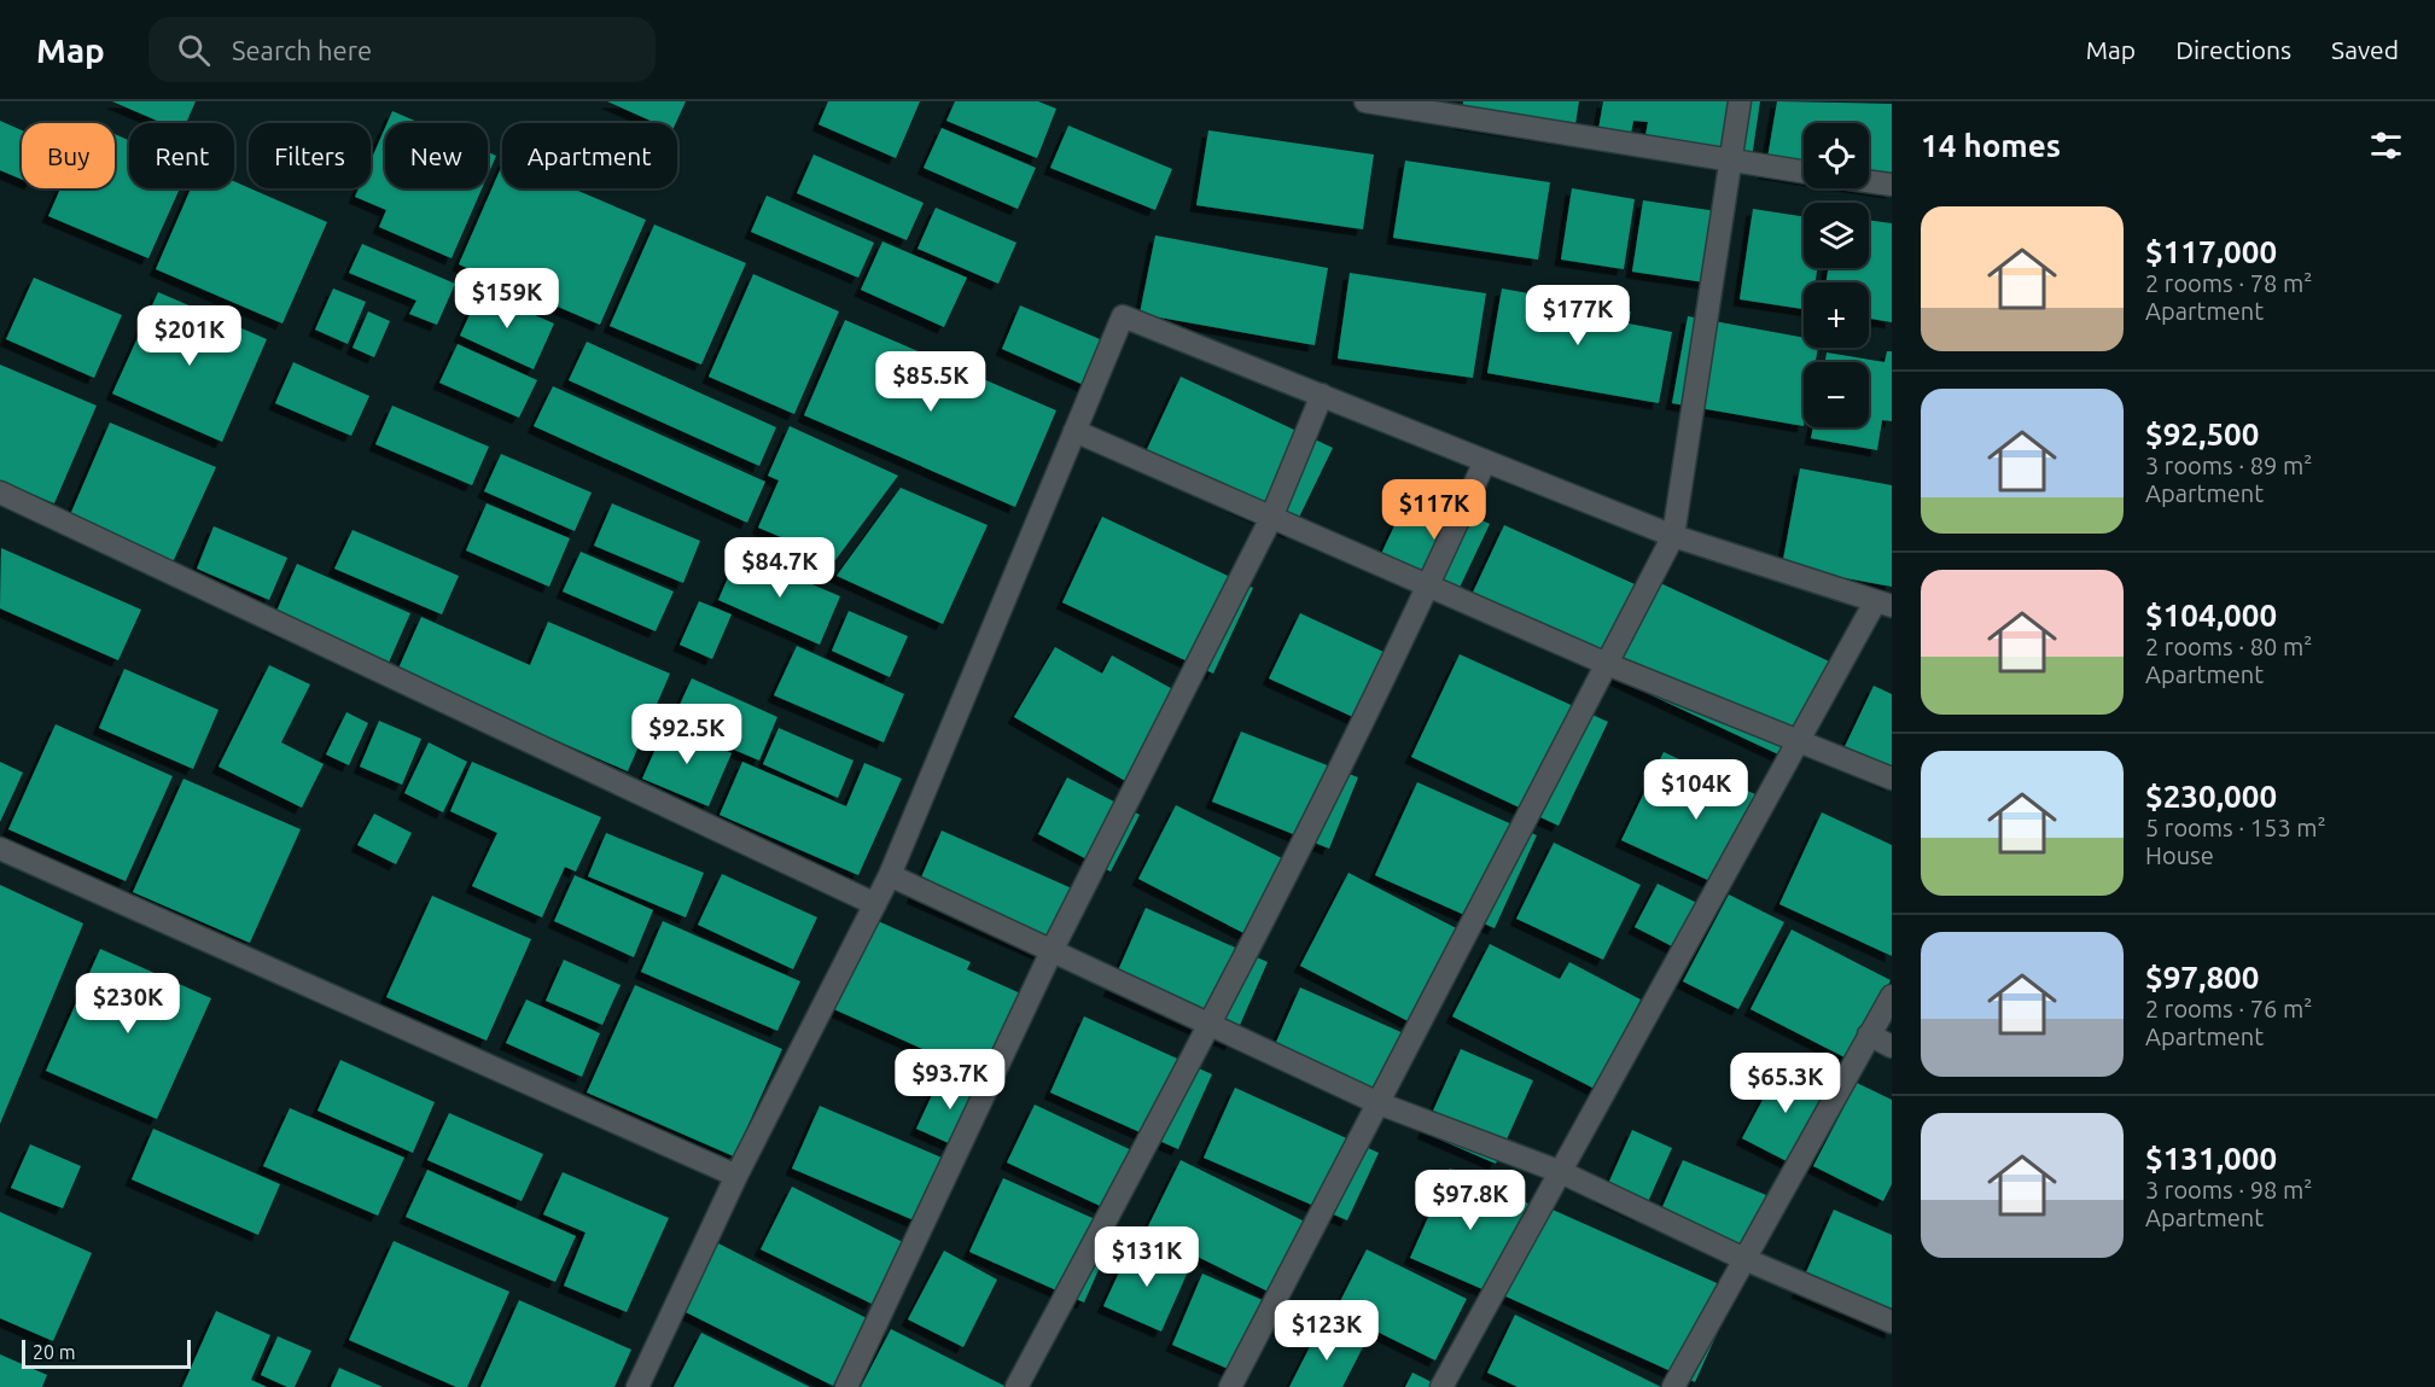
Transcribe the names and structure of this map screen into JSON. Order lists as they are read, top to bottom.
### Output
{
  "scale_bar": "20 m",
  "page": {
    "header": "Map",
    "search": "Search here",
    "nav": ["Map", "Directions", "Saved"],
    "heading": "14 homes",
    "map_buttons": ["+", "−"],
    "chip": [
      "Buy",
      "Rent",
      "Filters",
      "New",
      "Apartment"
    ],
    "list": [
      {
        "name": "$117,000",
        "note": "2 rooms · 78 m² · Apartment"
      },
      {
        "name": "$92,500",
        "note": "3 rooms · 89 m² · Apartment"
      },
      {
        "name": "$104,000",
        "note": "2 rooms · 80 m² · Apartment"
      },
      {
        "name": "$230,000",
        "note": "5 rooms · 153 m² · House"
      },
      {
        "name": "$97,800",
        "note": "2 rooms · 76 m² · Apartment"
      },
      {
        "name": "$131,000",
        "note": "3 rooms · 98 m² · Apartment"
      }
    ],
    "price": [
      "$159K",
      "$177K",
      "$201K",
      "$85.5K",
      "$117K",
      "$84.7K",
      "$92.5K",
      "$104K",
      "$230K",
      "$93.7K",
      "$65.3K",
      "$97.8K",
      "$131K",
      "$123K"
    ],
    "scale": "20 m"
  }
}
